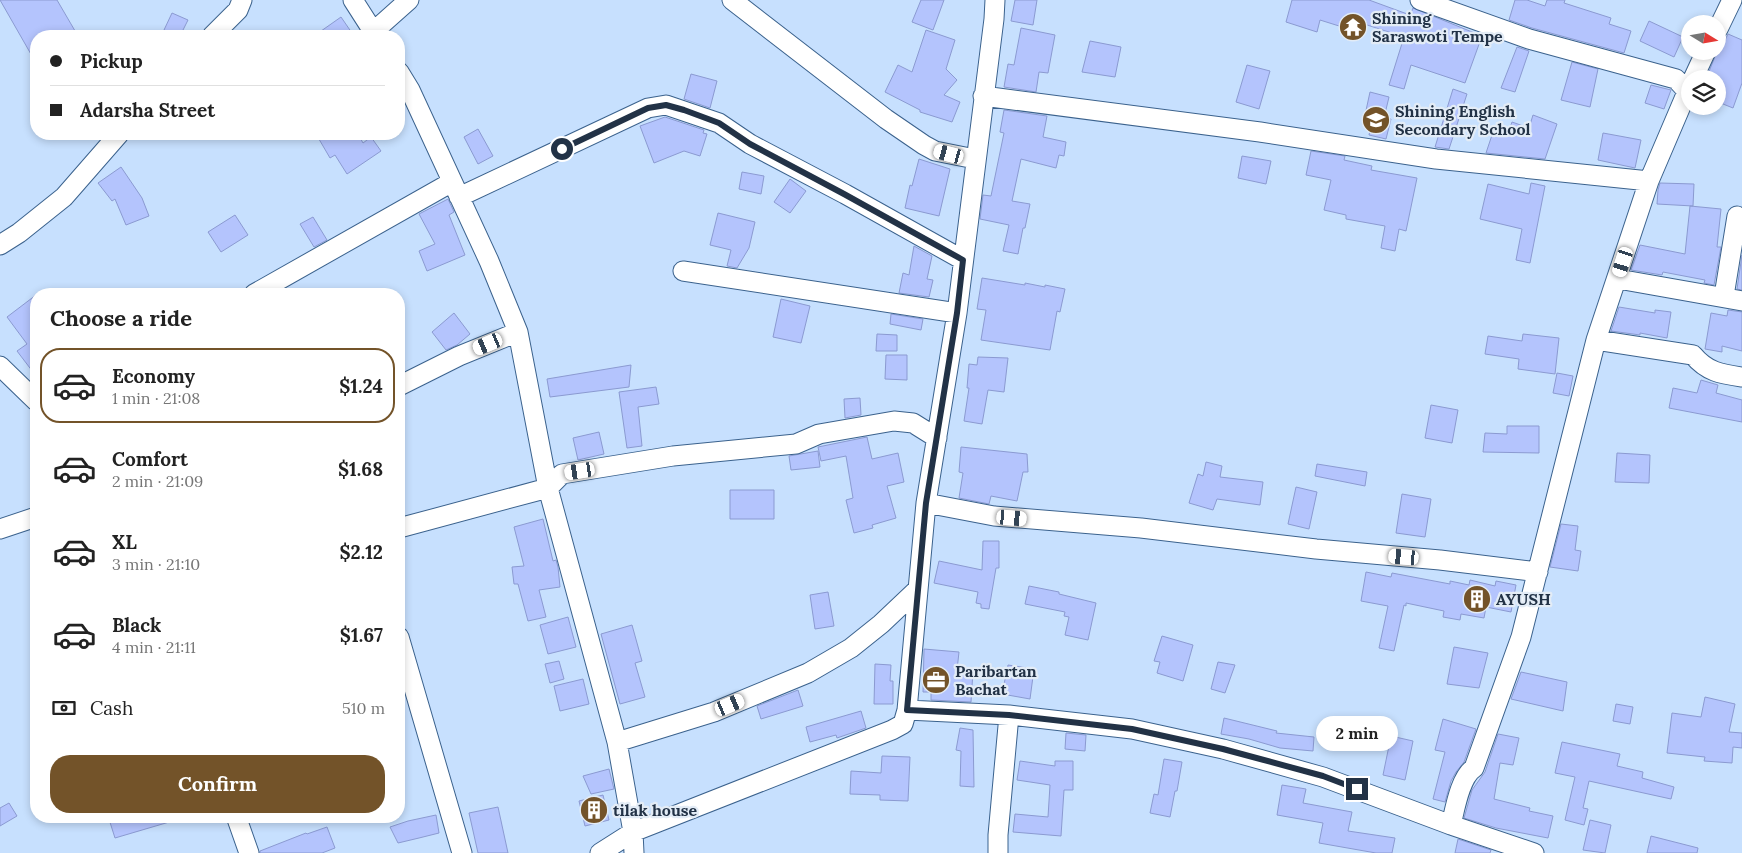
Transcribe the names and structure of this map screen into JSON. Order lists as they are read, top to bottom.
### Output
{
  "places": {
    "temple": ["Shining Saraswoti Tempe"],
    "school or university": ["Shining English Secondary School"],
    "building": ["AYUSH", "tilak house"],
    "office": ["Paribartan Bachat"]
  },
  "north": "right",
  "page": {
    "banner": ["Pickup", "Adarsha Street"],
    "heading": "Choose a ride",
    "list": [
      {
        "name": "Economy",
        "note": "1 min · 21:08",
        "value": "$1.24"
      },
      {
        "name": "Comfort",
        "note": "2 min · 21:09",
        "value": "$1.68"
      },
      {
        "name": "XL",
        "note": "3 min · 21:10",
        "value": "$2.12"
      },
      {
        "name": "Black",
        "note": "4 min · 21:11",
        "value": "$1.67"
      }
    ],
    "pay": ["Cash", "510 m"],
    "bubble": "2 min",
    "buttons": "Confirm"
  }
}
